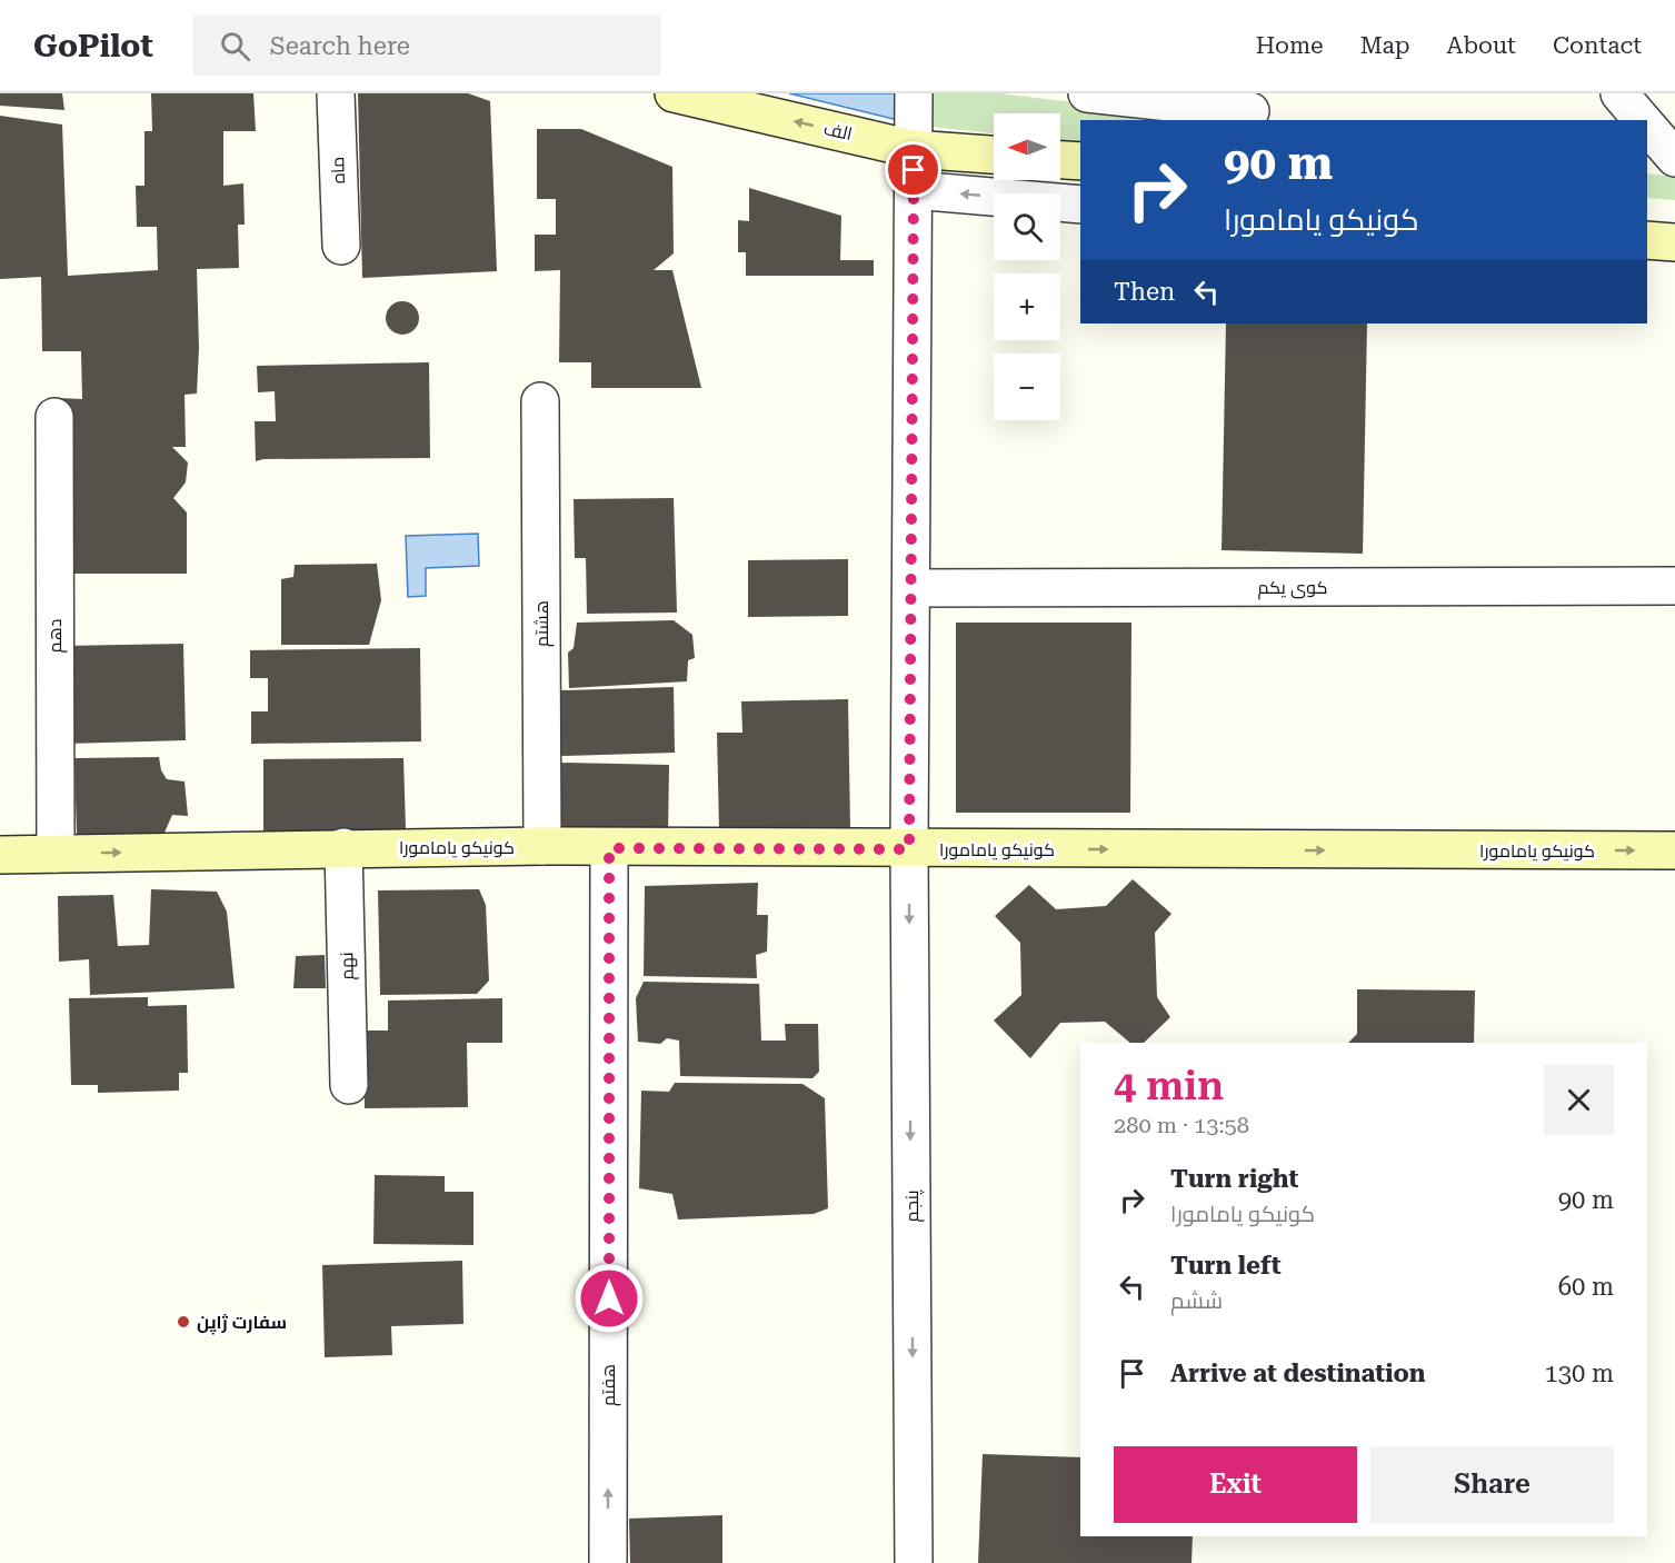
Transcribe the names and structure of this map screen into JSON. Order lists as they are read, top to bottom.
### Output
{
  "streets": {
    "street": [
      "الف",
      "ماه",
      "کوی یکم",
      "هشتم",
      "دهم",
      "کونیکو یامامورا",
      "نهم",
      "پنجم",
      "هفتم"
    ]
  },
  "crossings": [
    ["الف", "پنجم"],
    ["کوی یکم", "پنجم"],
    ["هشتم", "کونیکو یامامورا"],
    ["دهم", "کونیکو یامامورا"],
    ["کونیکو یامامورا", "نهم"],
    ["کونیکو یامامورا", "پنجم"],
    ["کونیکو یامامورا", "هفتم"]
  ],
  "one_way": [
    "الف",
    "کونیکو یامامورا",
    "پنجم",
    "هفتم"
  ],
  "places": ["سفارت ژاپن"],
  "north": "left",
  "page": {
    "header": "GoPilot",
    "search": "Search here",
    "nav": [
      "Home",
      "Map",
      "About",
      "Contact"
    ],
    "map_buttons": ["+", "−"],
    "turn": ["90 m", "کونیکو یامامورا"],
    "then": "Then",
    "heading": ["4 min", "280 m · 13:58"],
    "list": [
      {
        "name": "Turn right",
        "note": "کونیکو یامامورا",
        "value": "90 m"
      },
      {
        "name": "Turn left",
        "note": "ششم",
        "value": "60 m"
      },
      {
        "name": "Arrive at destination",
        "value": "130 m"
      }
    ],
    "buttons": ["Exit", "Share"]
  }
}
